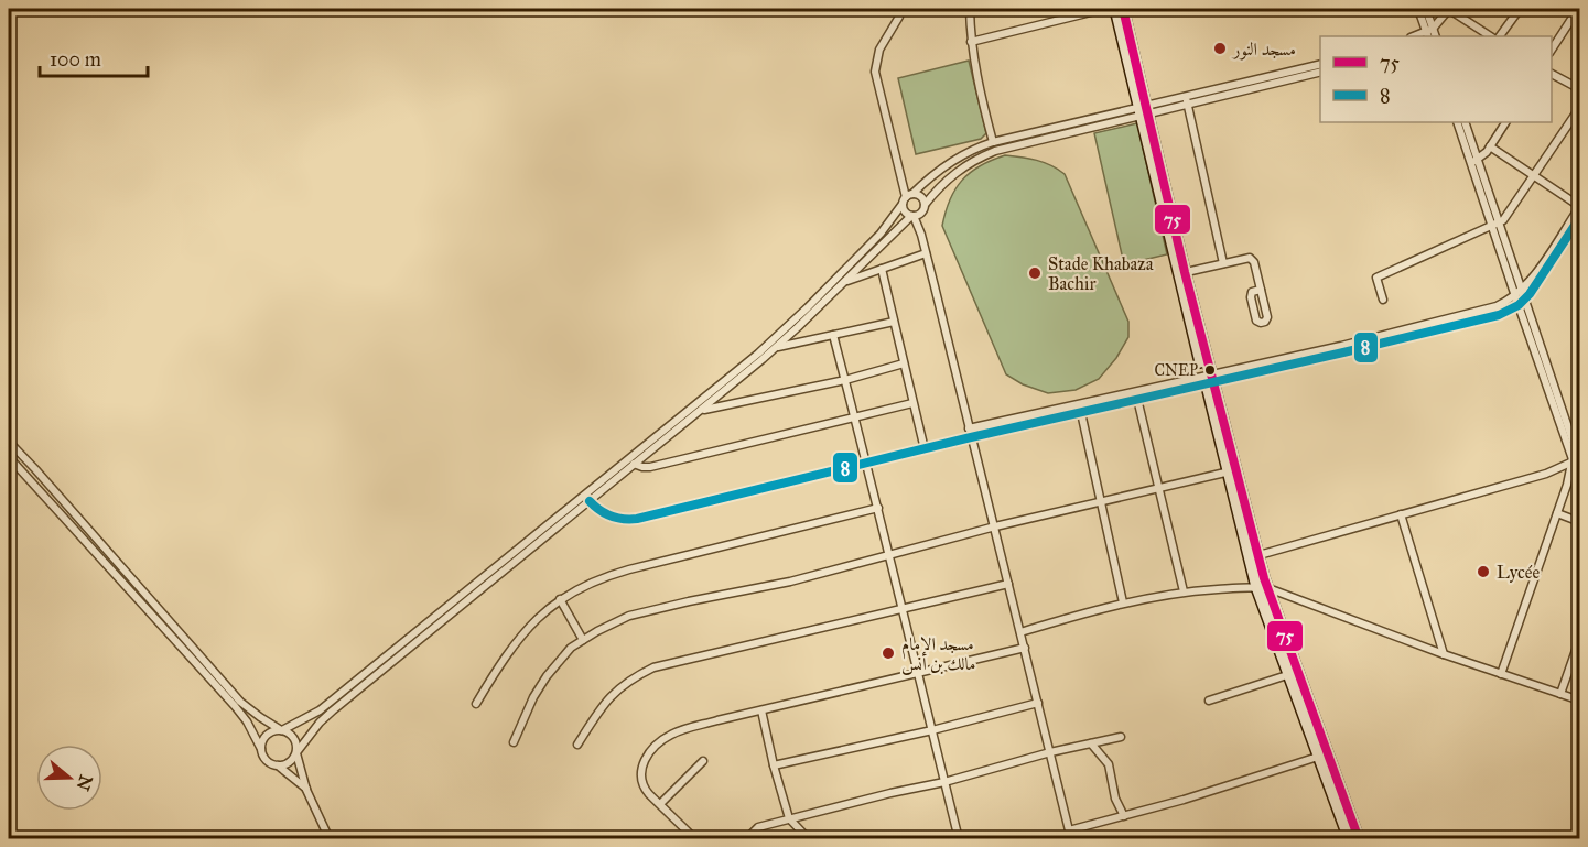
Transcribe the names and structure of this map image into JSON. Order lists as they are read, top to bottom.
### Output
{
  "places": [
    "مسجد النور",
    "Stade Khabaza Bachir",
    "CNEP",
    "Lycée",
    "مسجد الإمام مالك بن أنس"
  ],
  "lines": ["transit line 75", "transit line 8"],
  "legend": ["75", "8"],
  "scale_bar": "100 m",
  "north": "right"
}
